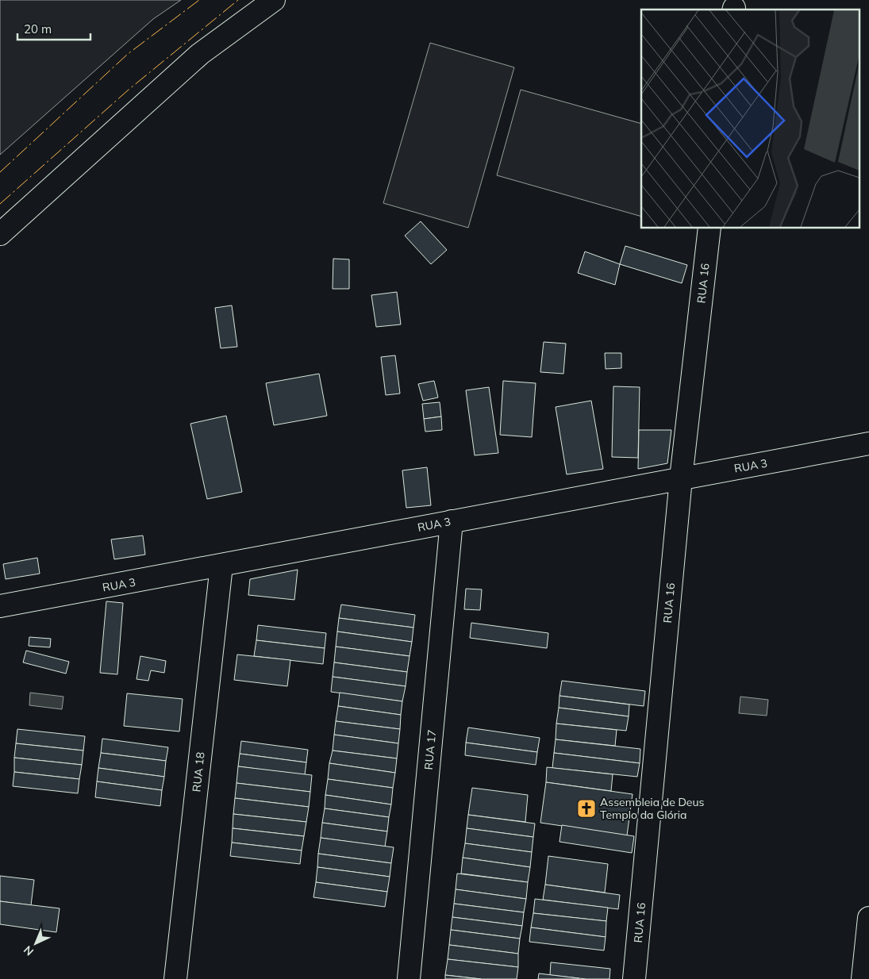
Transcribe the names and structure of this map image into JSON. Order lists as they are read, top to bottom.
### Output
{
  "streets": {
    "street": [
      "RUA 16",
      "RUA 3",
      "RUA 17",
      "RUA 18"
    ]
  },
  "crossings": [
    ["RUA 16", "RUA 3"],
    ["RUA 3", "RUA 17"],
    ["RUA 3", "RUA 18"]
  ],
  "places": {
    "church": ["Assembleia de Deus Templo da Glória"]
  },
  "scale_bar": "20 m",
  "north": "bottom left"
}
